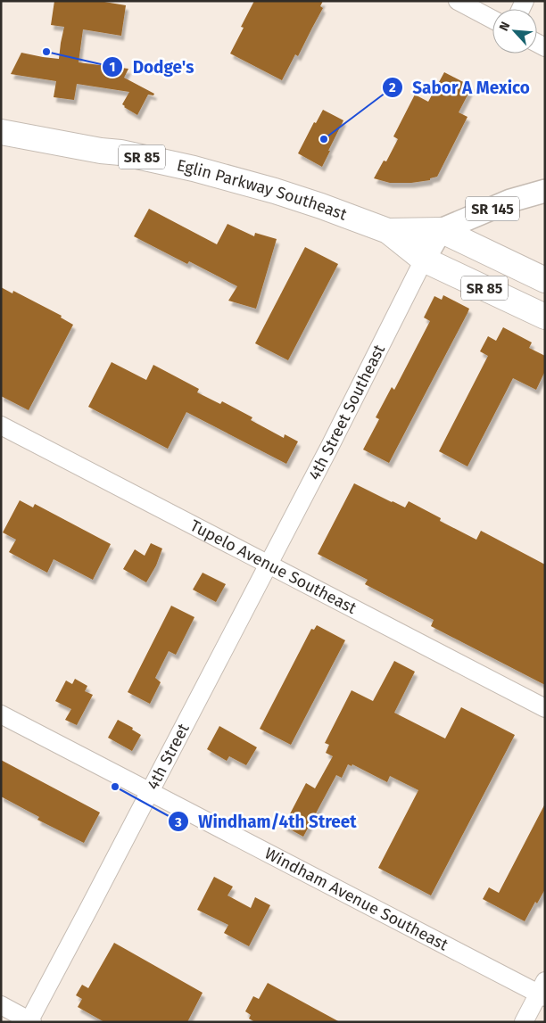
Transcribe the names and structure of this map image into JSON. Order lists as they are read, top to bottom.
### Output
{
  "streets": {
    "highway": ["SR 85", "Eglin Parkway Southeast"],
    "main road": ["SR 145"],
    "street": [
      "4th Street Southeast",
      "Tupelo Avenue Southeast",
      "4th Street",
      "Windham Avenue Southeast"
    ]
  },
  "crossings": [
    ["Eglin Parkway Southeast", "SR 145"],
    ["Eglin Parkway Southeast", "4th Street Southeast"],
    ["4th Street Southeast", "Tupelo Avenue Southeast"],
    ["4th Street Southeast", "4th Street"],
    ["Tupelo Avenue Southeast", "4th Street"],
    ["4th Street", "Windham Avenue Southeast"]
  ],
  "places": ["Dodge's", "Sabor A Mexico", "Windham/4th Street"],
  "north": "top left"
}
